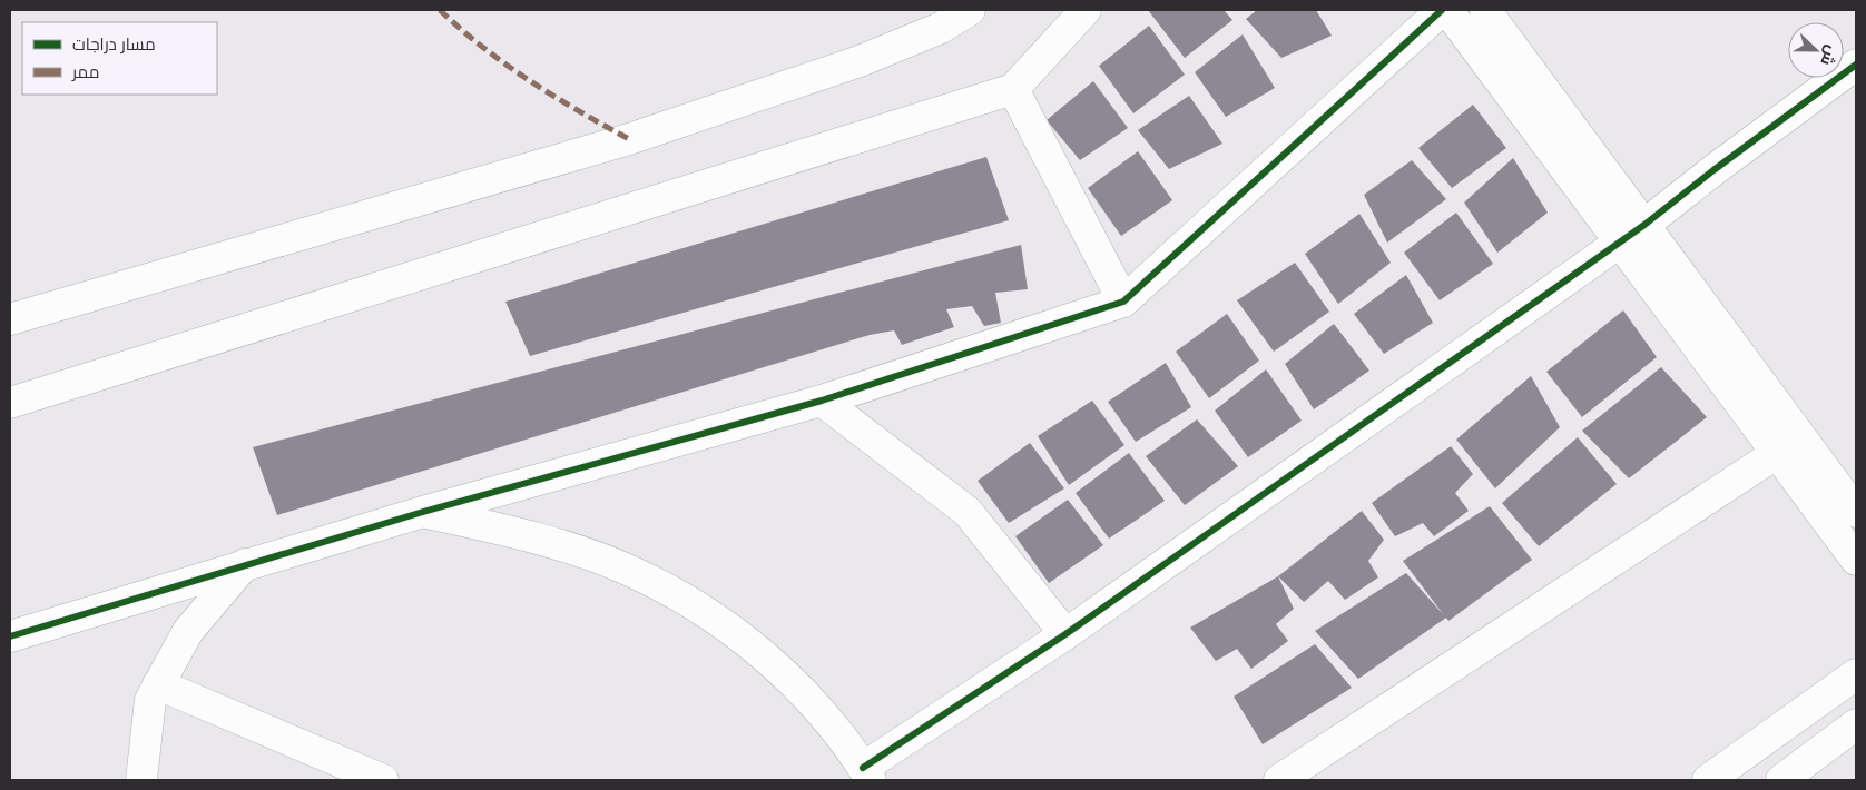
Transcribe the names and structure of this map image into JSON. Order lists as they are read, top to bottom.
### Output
{
  "legend": ["مسار دراجات", "ممر"],
  "north": "right"
}
